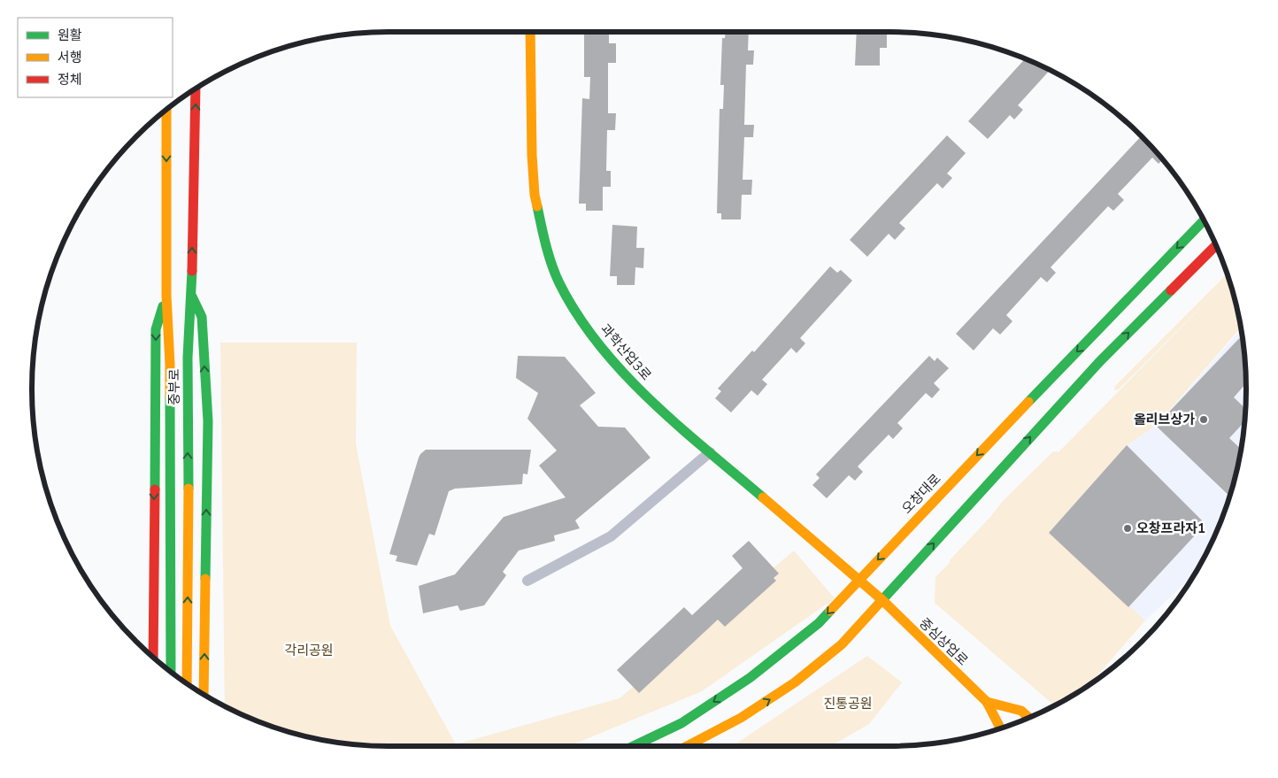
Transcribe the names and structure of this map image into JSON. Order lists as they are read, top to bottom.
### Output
{
  "streets": {
    "main road": [
      "과학산업3로",
      "중부로",
      "오창대로",
      "중심상업로"
    ]
  },
  "crossings": [
    ["과학산업3로", "오창대로"],
    ["과학산업3로", "중심상업로"]
  ],
  "parks": ["각리공원", "진통공원"],
  "places": ["올리브상가", "오창프라자1"],
  "legend": ["원활", "서행", "정체"]
}
